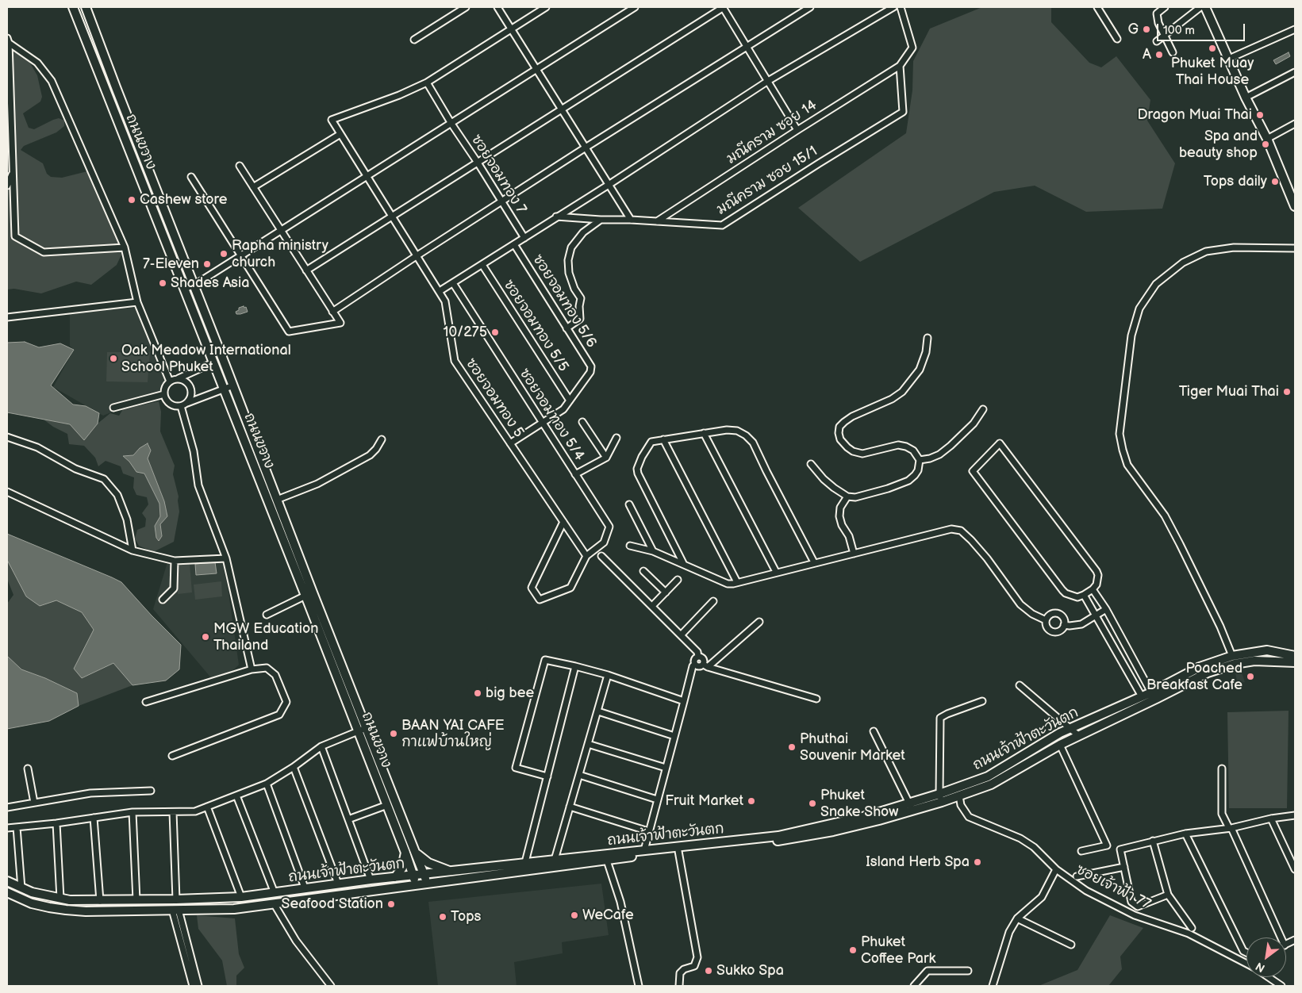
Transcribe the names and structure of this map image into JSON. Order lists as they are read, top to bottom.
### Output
{
  "streets": {
    "main road": ["ถนนขวาง", "ถนนเจ้าฟ้าตะวันตก"],
    "street": [
      "มณีคราม ซอย 14",
      "ซอยจอมทอง 7",
      "มณีคราม ซอย 15/1",
      "ซอยจอมทอง 5/6",
      "ซอยจอมทอง 5/5",
      "ซอยจอมทอง 5",
      "ซอยจอมทอง 5/4",
      "ซอยเจ้าฟ้า 77"
    ]
  },
  "crossings": [
    ["มณีคราม ซอย 14", "มณีคราม ซอย 15/1"],
    ["ถนนขวาง", "ถนนเจ้าฟ้าตะวันตก"],
    ["ซอยจอมทอง 7", "ซอยจอมทอง 5"],
    ["ซอยจอมทอง 5/6", "ซอยจอมทอง 5/5"],
    ["ซอยจอมทอง 5", "ซอยจอมทอง 5/4"],
    ["ถนนเจ้าฟ้าตะวันตก", "ซอยเจ้าฟ้า 77"]
  ],
  "places": [
    "G",
    "Phuket Muay Thai House",
    "A",
    "Dragon Muai Thai",
    "Spa and beauty shop",
    "Tops daily",
    "Cashew store",
    "Rapha ministry church",
    "7-Eleven",
    "Shades Asia",
    "10/275",
    "Oak Meadow International School Phuket",
    "Tiger Muai Thai",
    "MGW Education Thailand",
    "Poached Breakfast Cafe",
    "big bee",
    "BAAN YAI CAFE กาแฟบ้านใหญ่",
    "Phuthai Souvenir Market",
    "Fruit Market",
    "Phuket Snake Show",
    "Island Herb Spa",
    "Seafood Station",
    "WeCafe",
    "Tops",
    "Phuket Coffee Park",
    "Sukko Spa"
  ],
  "scale_bar": "100 m",
  "north": "bottom left"
}
